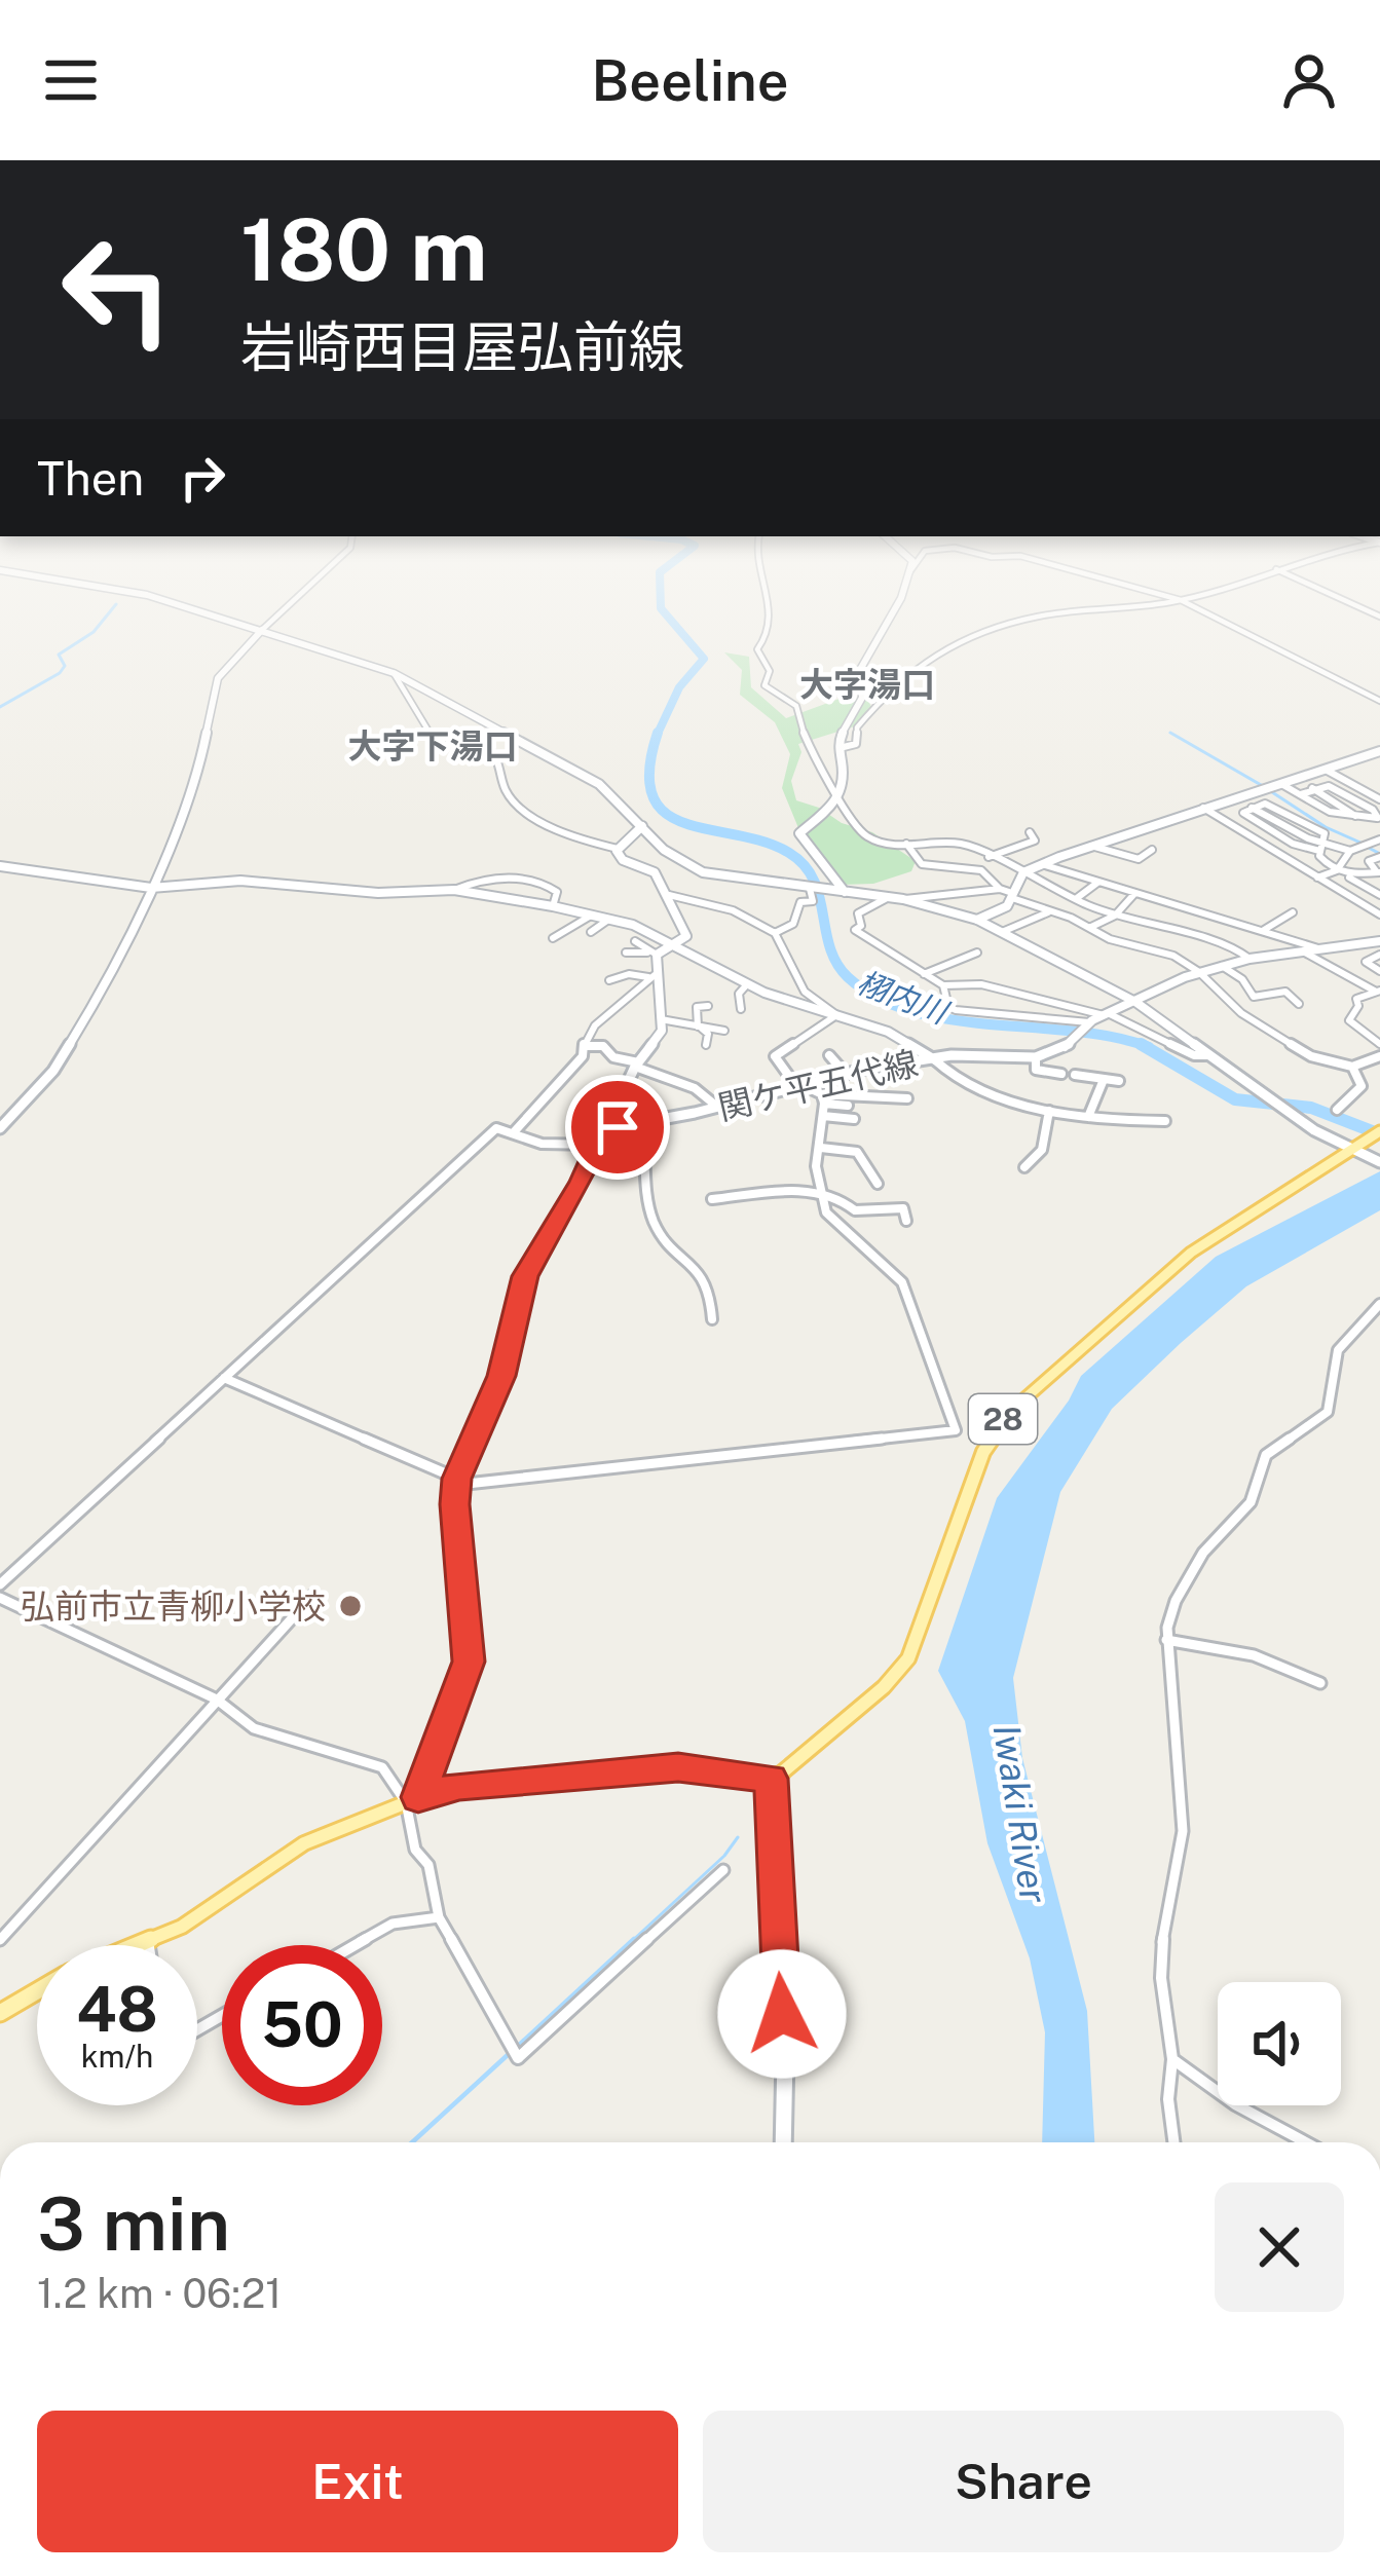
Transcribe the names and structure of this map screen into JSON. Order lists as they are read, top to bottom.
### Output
{
  "streets": {
    "main road": ["28"],
    "street": ["関ケ平五代線"]
  },
  "districts": ["大字湯口", "大字下湯口"],
  "water": ["栩内川", "Iwaki River"],
  "places": ["弘前市立青柳小学校"],
  "page": {
    "header": "Beeline",
    "turn": ["180 m", "岩崎西目屋弘前線"],
    "then": "Then",
    "speed": "48 km/h",
    "limit": "50",
    "heading": ["3 min", "1.2 km · 06:21"],
    "buttons": ["Exit", "Share"]
  }
}
